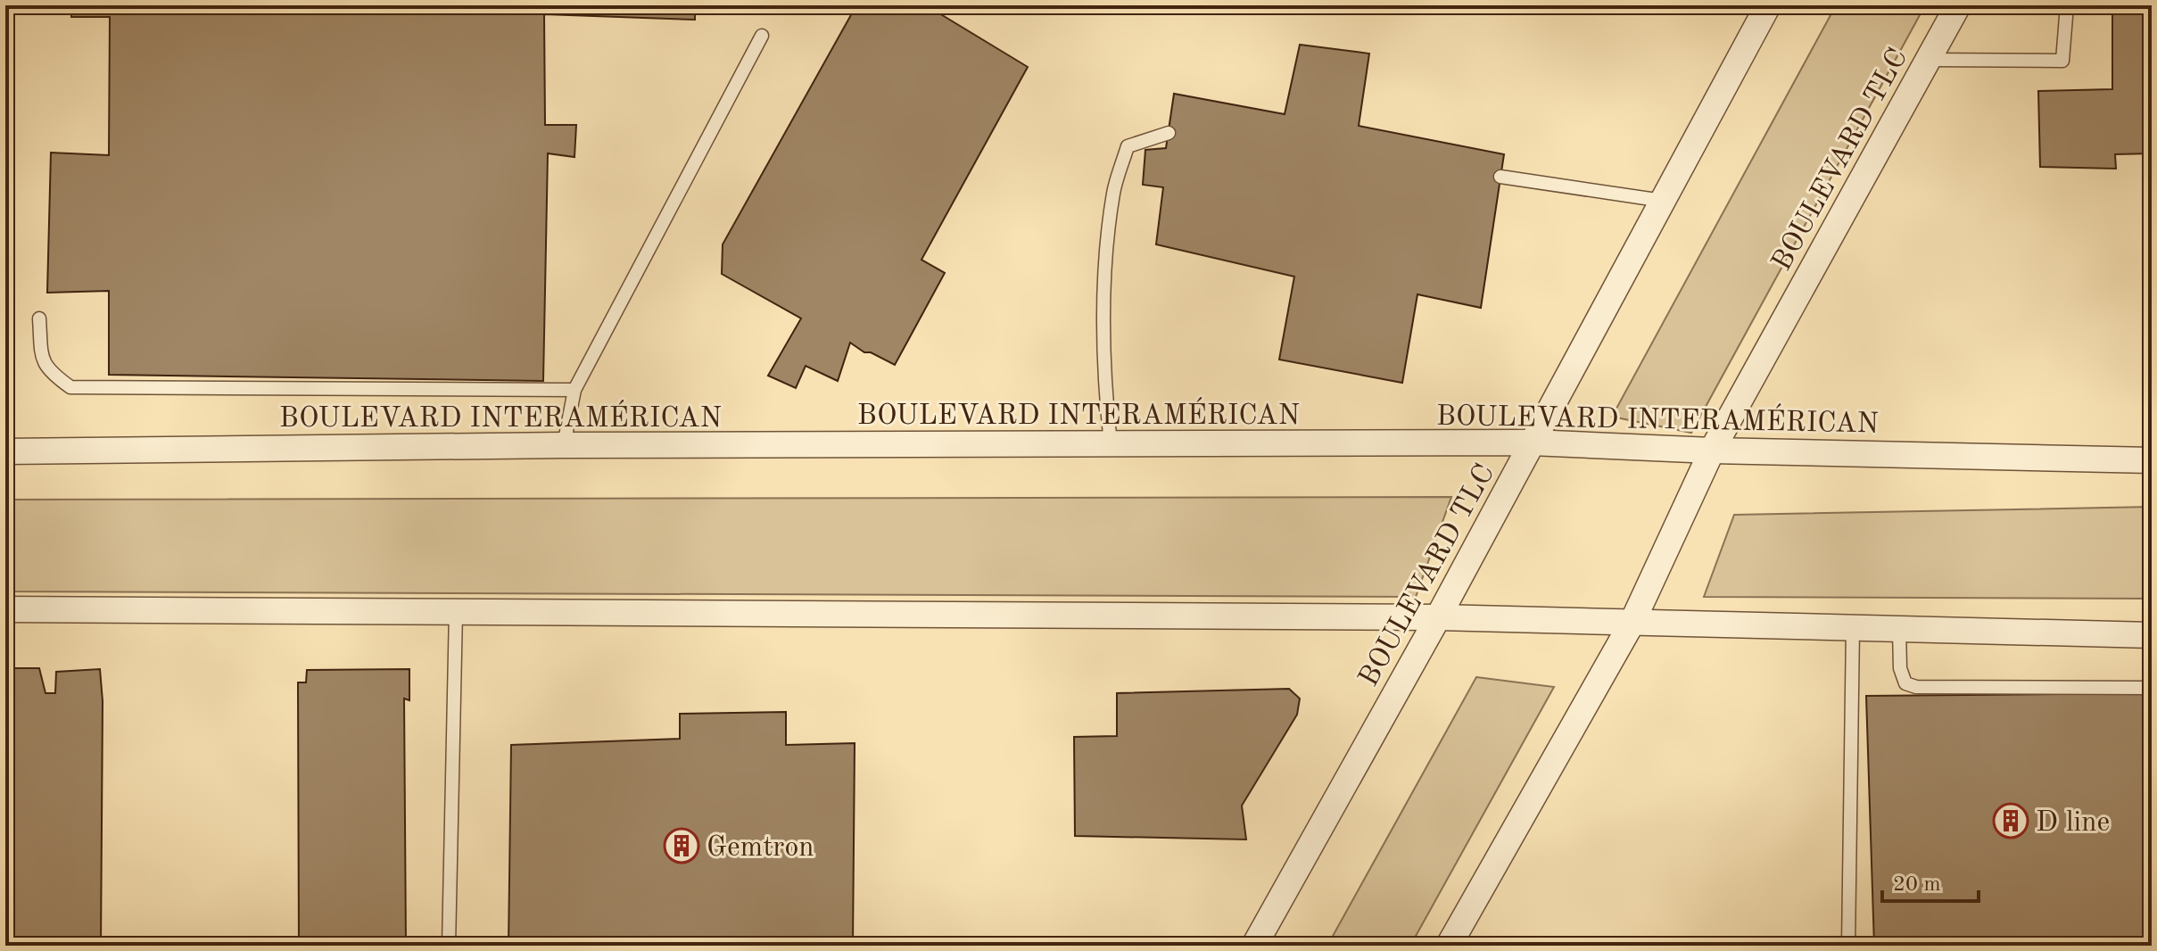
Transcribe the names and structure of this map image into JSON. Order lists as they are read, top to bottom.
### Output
{
  "streets": {
    "street": ["BOULEVARD TLC", "BOULEVARD INTERAMÉRICAN"]
  },
  "crossings": [
    ["BOULEVARD TLC", "BOULEVARD INTERAMÉRICAN"]
  ],
  "places": {
    "building": ["D line", "Gemtron"]
  },
  "scale_bar": "20 m"
}
